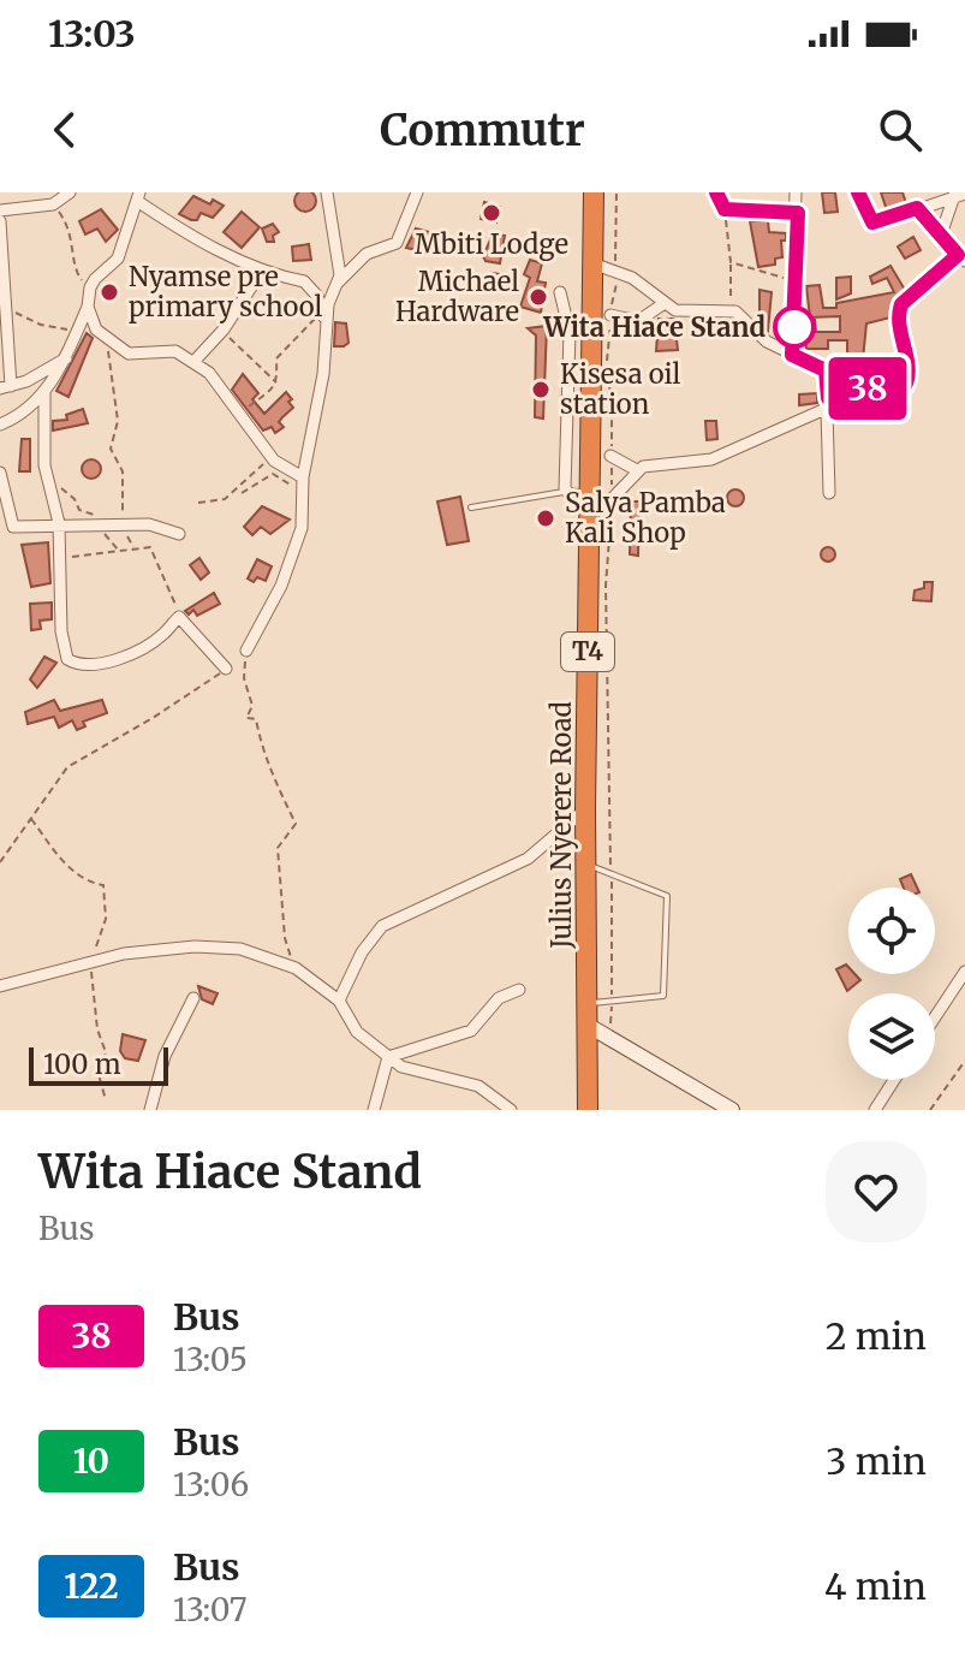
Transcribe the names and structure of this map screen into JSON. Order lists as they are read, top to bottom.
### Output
{
  "streets": {
    "highway": ["T4", "Julius Nyerere Road"]
  },
  "places": [
    "Mbiti Lodge",
    "Nyamse pre primary school",
    "Michael Hardware",
    "Wita Hiace Stand",
    "Kisesa oil station",
    "Salya Pamba Kali Shop"
  ],
  "lines": ["bus line 38"],
  "scale_bar": "100 m",
  "page": {
    "status": "13:03",
    "header": "Commutr",
    "on_map": "38",
    "scale": "100 m",
    "heading": ["Wita Hiace Stand", "Bus"],
    "list": [
      {
        "mark": "38",
        "name": "Bus",
        "note": "13:05",
        "value": "2 min"
      },
      {
        "mark": "10",
        "name": "Bus",
        "note": "13:06",
        "value": "3 min"
      },
      {
        "mark": "122",
        "name": "Bus",
        "note": "13:07",
        "value": "4 min"
      }
    ]
  }
}
